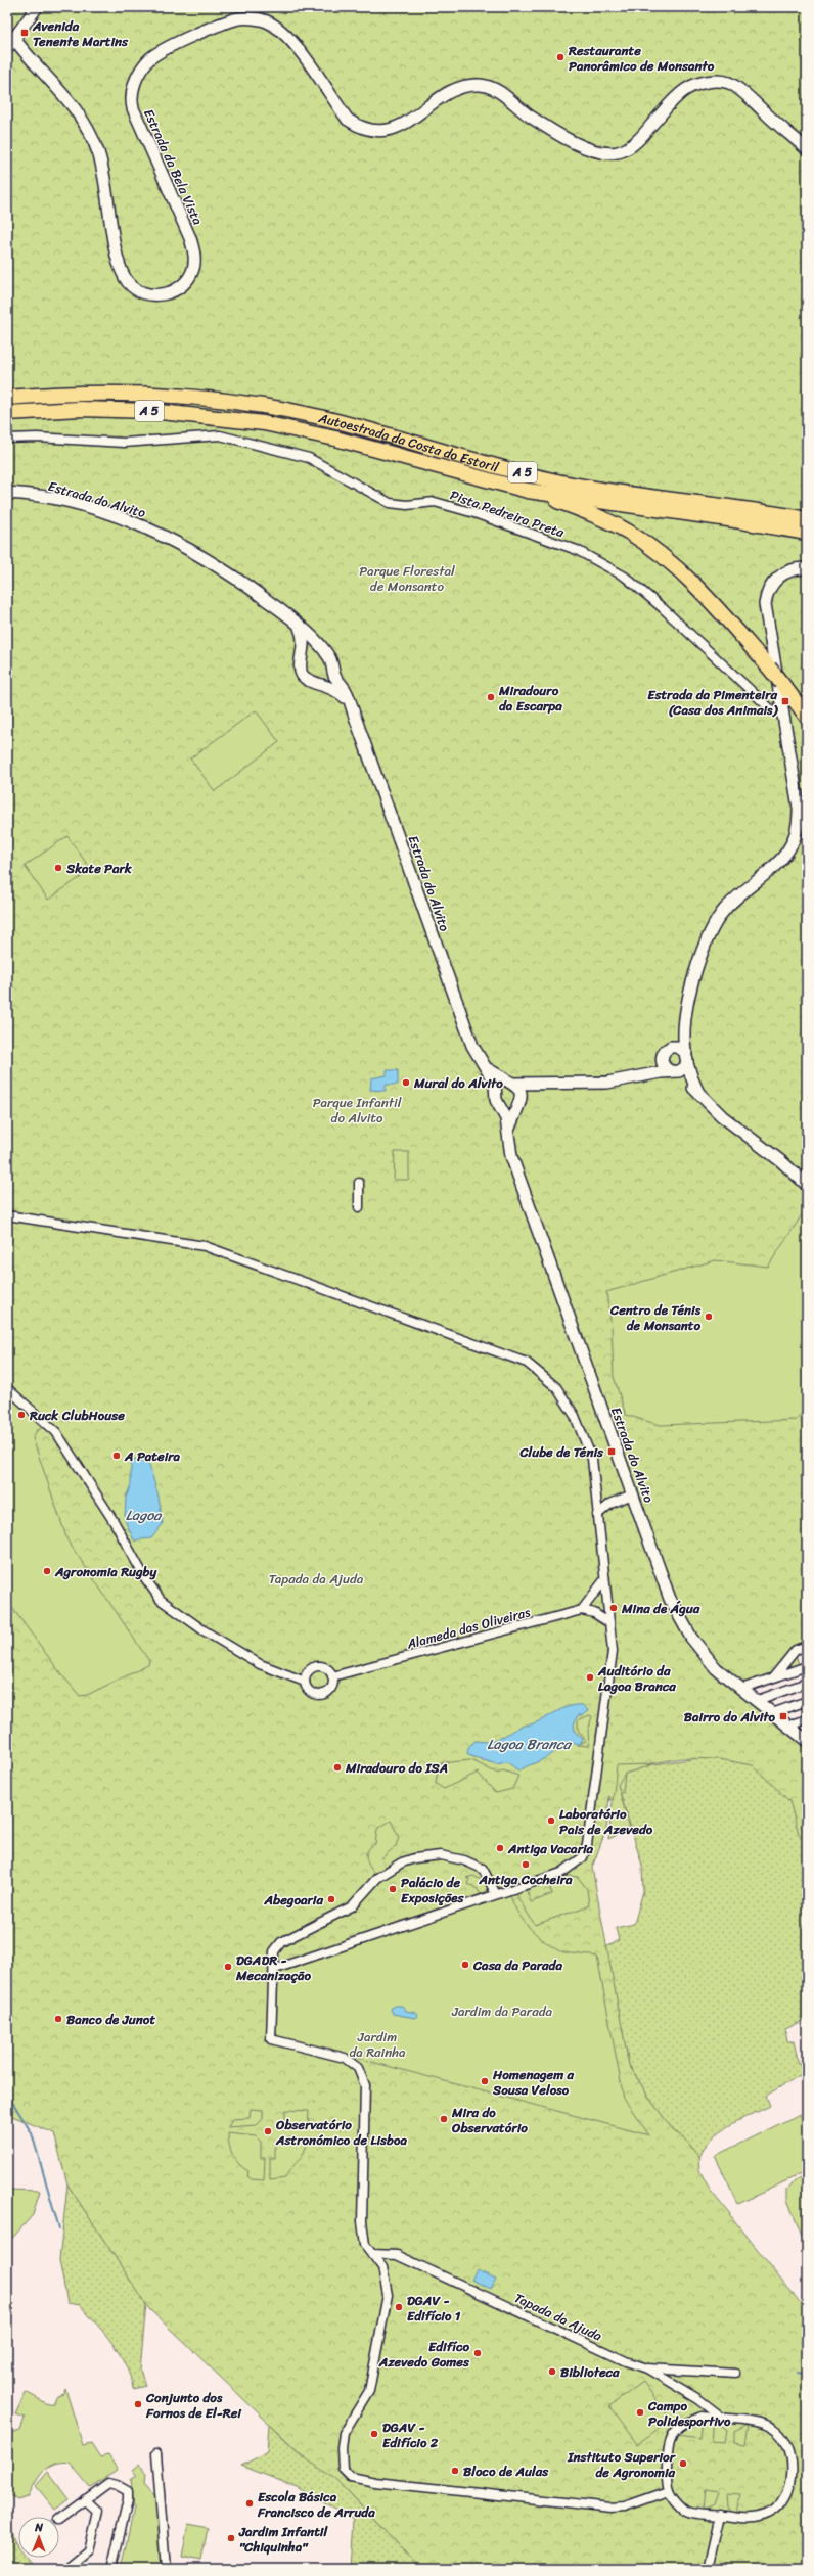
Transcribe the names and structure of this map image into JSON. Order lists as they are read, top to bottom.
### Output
{
  "streets": {
    "highway": ["A 5", "Autoestrada da Costa do Estoril"],
    "street": [
      "Estrada da Bela Vista",
      "Estrada do Alvito",
      "Pista Pedreira Preta",
      "Alameda das Oliveiras",
      "Tapada da Ajuda"
    ]
  },
  "water": ["Lagoa", "Lagoa Branca"],
  "parks": [
    "Parque Florestal de Monsanto",
    "Parque Infantil do Alvito",
    "Tapada da Ajuda",
    "Jardim da Parada",
    "Jardim da Rainha"
  ],
  "places": {
    "transit": [
      "Avenida Tenente Martins",
      "Estrada da Pimenteira (Casa dos Animais)",
      "Clube de Ténis",
      "Bairro do Alvito"
    ],
    "other": [
      "Restaurante Panorâmico de Monsanto",
      "Miradouro da Escarpa",
      "Skate Park",
      "Mural do Alvito",
      "Centro de Ténis de Monsanto",
      "Ruck ClubHouse",
      "A Pateira",
      "Agronomia Rugby",
      "Mina de Água",
      "Auditório da Lagoa Branca",
      "Miradouro do ISA",
      "Laboratório Pais de Azevedo",
      "Antiga Vacaria",
      "Antiga Cocheira",
      "Palácio de Exposições",
      "Abegoaria",
      "Casa da Parada",
      "DGADR - Mecanização",
      "Banco de Junot",
      "Homenagem a Sousa Veloso",
      "Mira do Observatório",
      "Observatório Astronómico de Lisboa",
      "DGAV - Edifício 1",
      "Edifíco Azevedo Gomes",
      "Biblioteca",
      "Conjunto dos Fornos de El-Rei",
      "Campo Polidesportivo",
      "DGAV - Edifício 2",
      "Instituto Superior de Agronomia",
      "Bloco de Aulas",
      "Escola Básica Francisco de Arruda",
      "Jardim Infantil \"Chiquinha\""
    ]
  },
  "north": "top"
}
